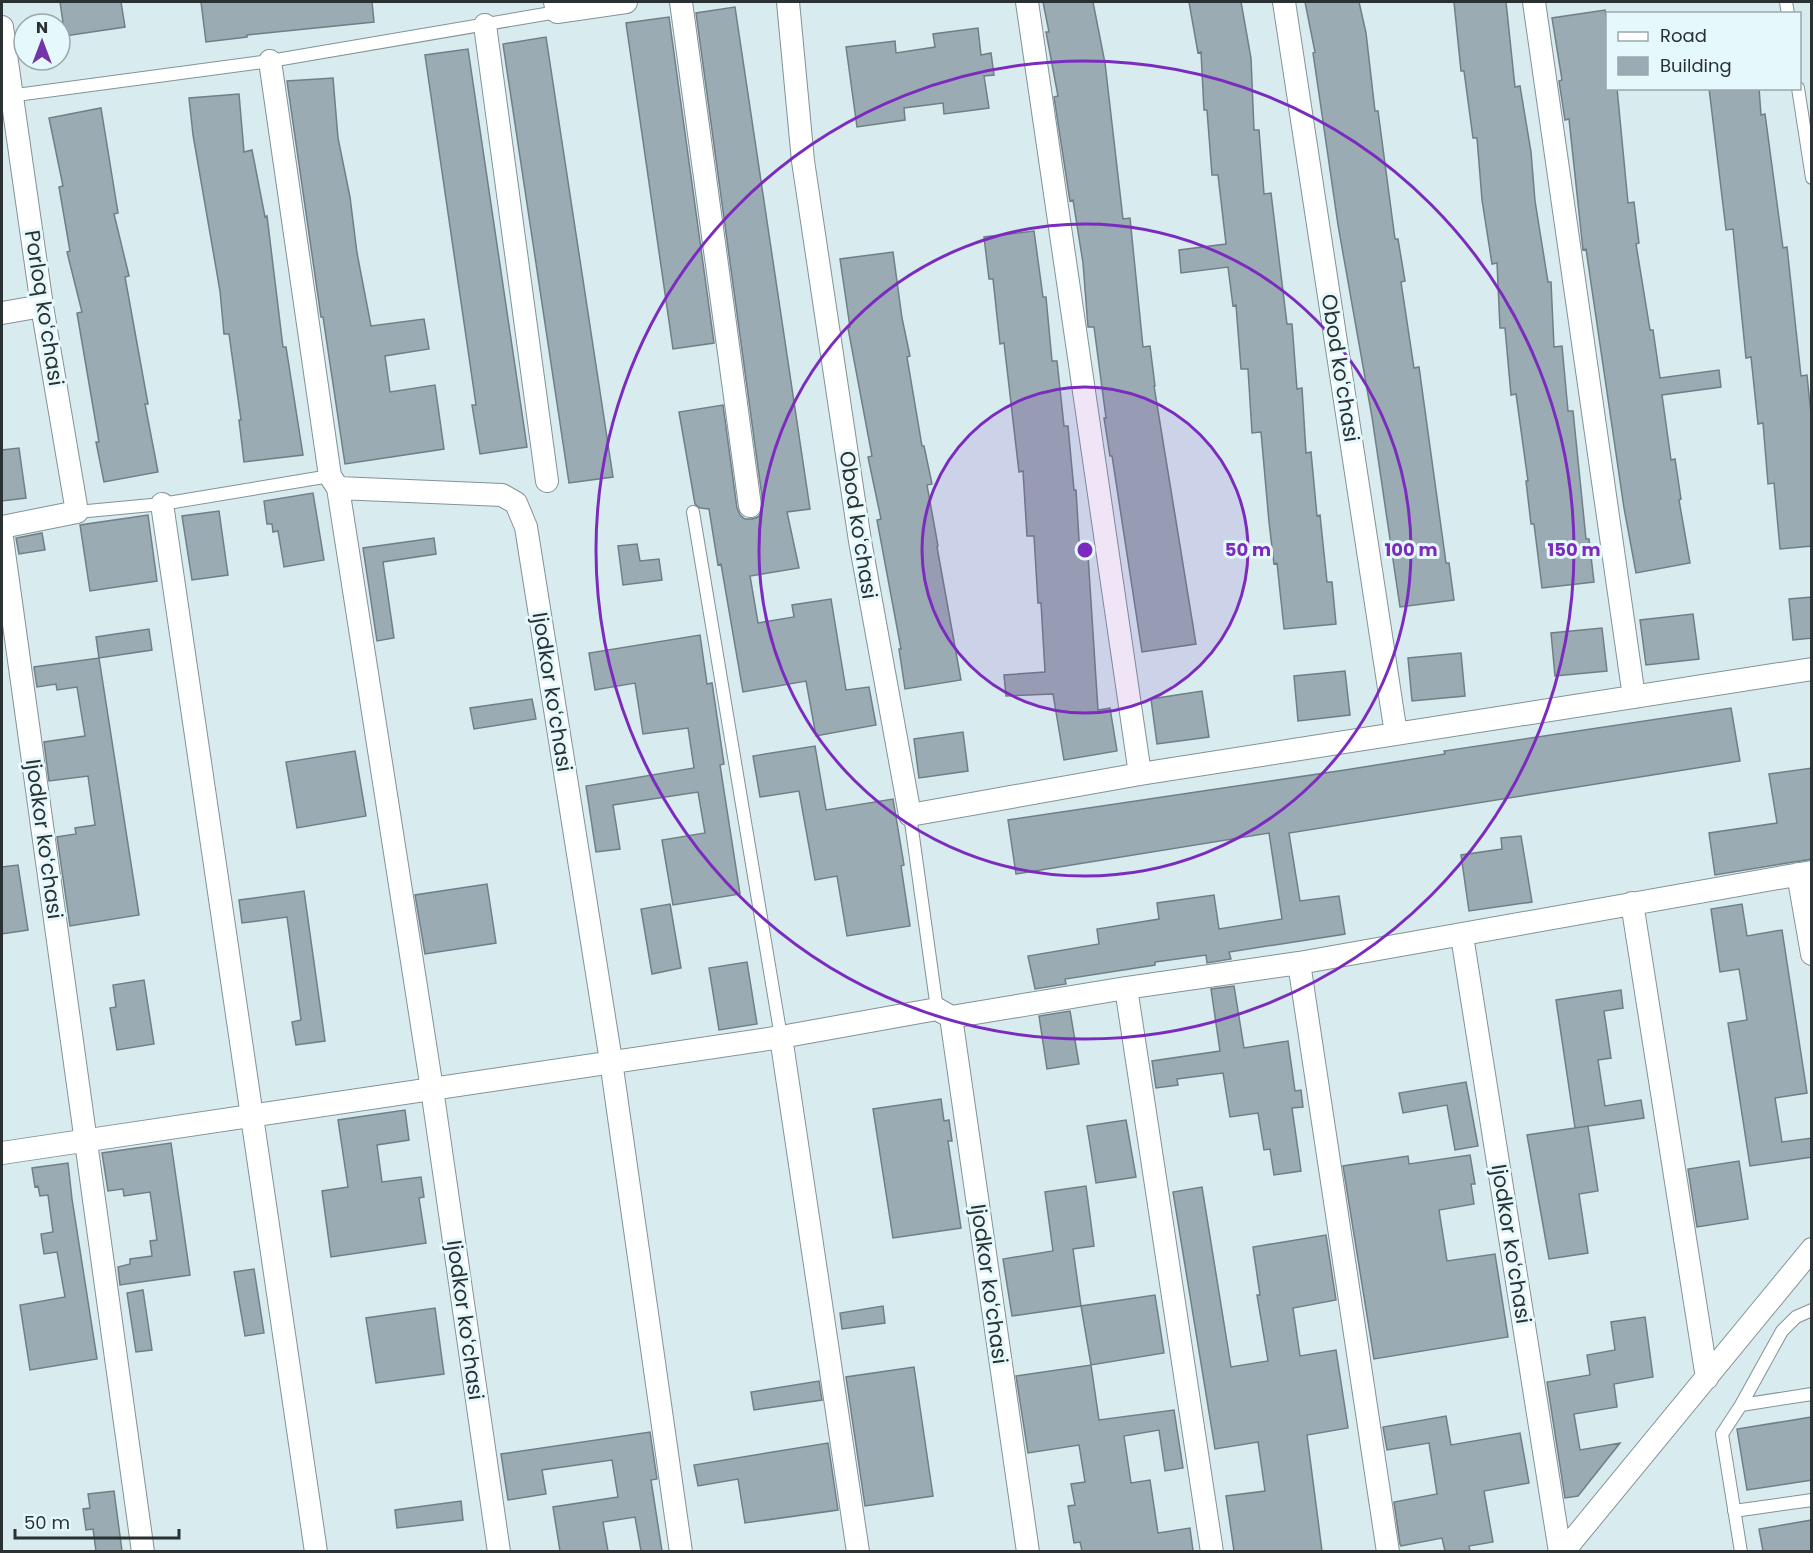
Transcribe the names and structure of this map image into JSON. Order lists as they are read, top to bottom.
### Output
{
  "streets": {
    "street": ["Porloq koʻchasi", "Obod koʻchasi", "Ijodkor koʻchasi"]
  },
  "legend": ["Road", "Building"],
  "scale_bar": "50 m",
  "north": "top",
  "rings": ["50 m", "100 m", "150 m"]
}
